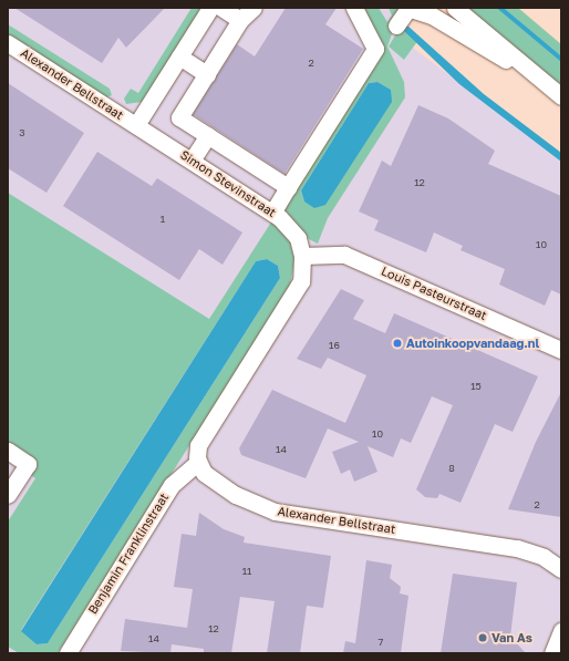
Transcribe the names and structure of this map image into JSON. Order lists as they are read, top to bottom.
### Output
{
  "streets": {
    "street": [
      "Alexander Bellstraat",
      "Simon Stevinstraat",
      "Louis Pasteurstraat",
      "Benjamin Franklinstraat"
    ]
  },
  "crossings": [
    ["Alexander Bellstraat", "Simon Stevinstraat"],
    ["Alexander Bellstraat", "Benjamin Franklinstraat"],
    ["Simon Stevinstraat", "Louis Pasteurstraat"]
  ],
  "places": ["Autoinkoopvandaag.nl", "Van As"],
  "house_numbers": [
    "2",
    "3",
    "12",
    "1",
    "10",
    "16",
    "15",
    "10",
    "14",
    "8",
    "2",
    "11",
    "12",
    "14",
    "7"
  ]
}
